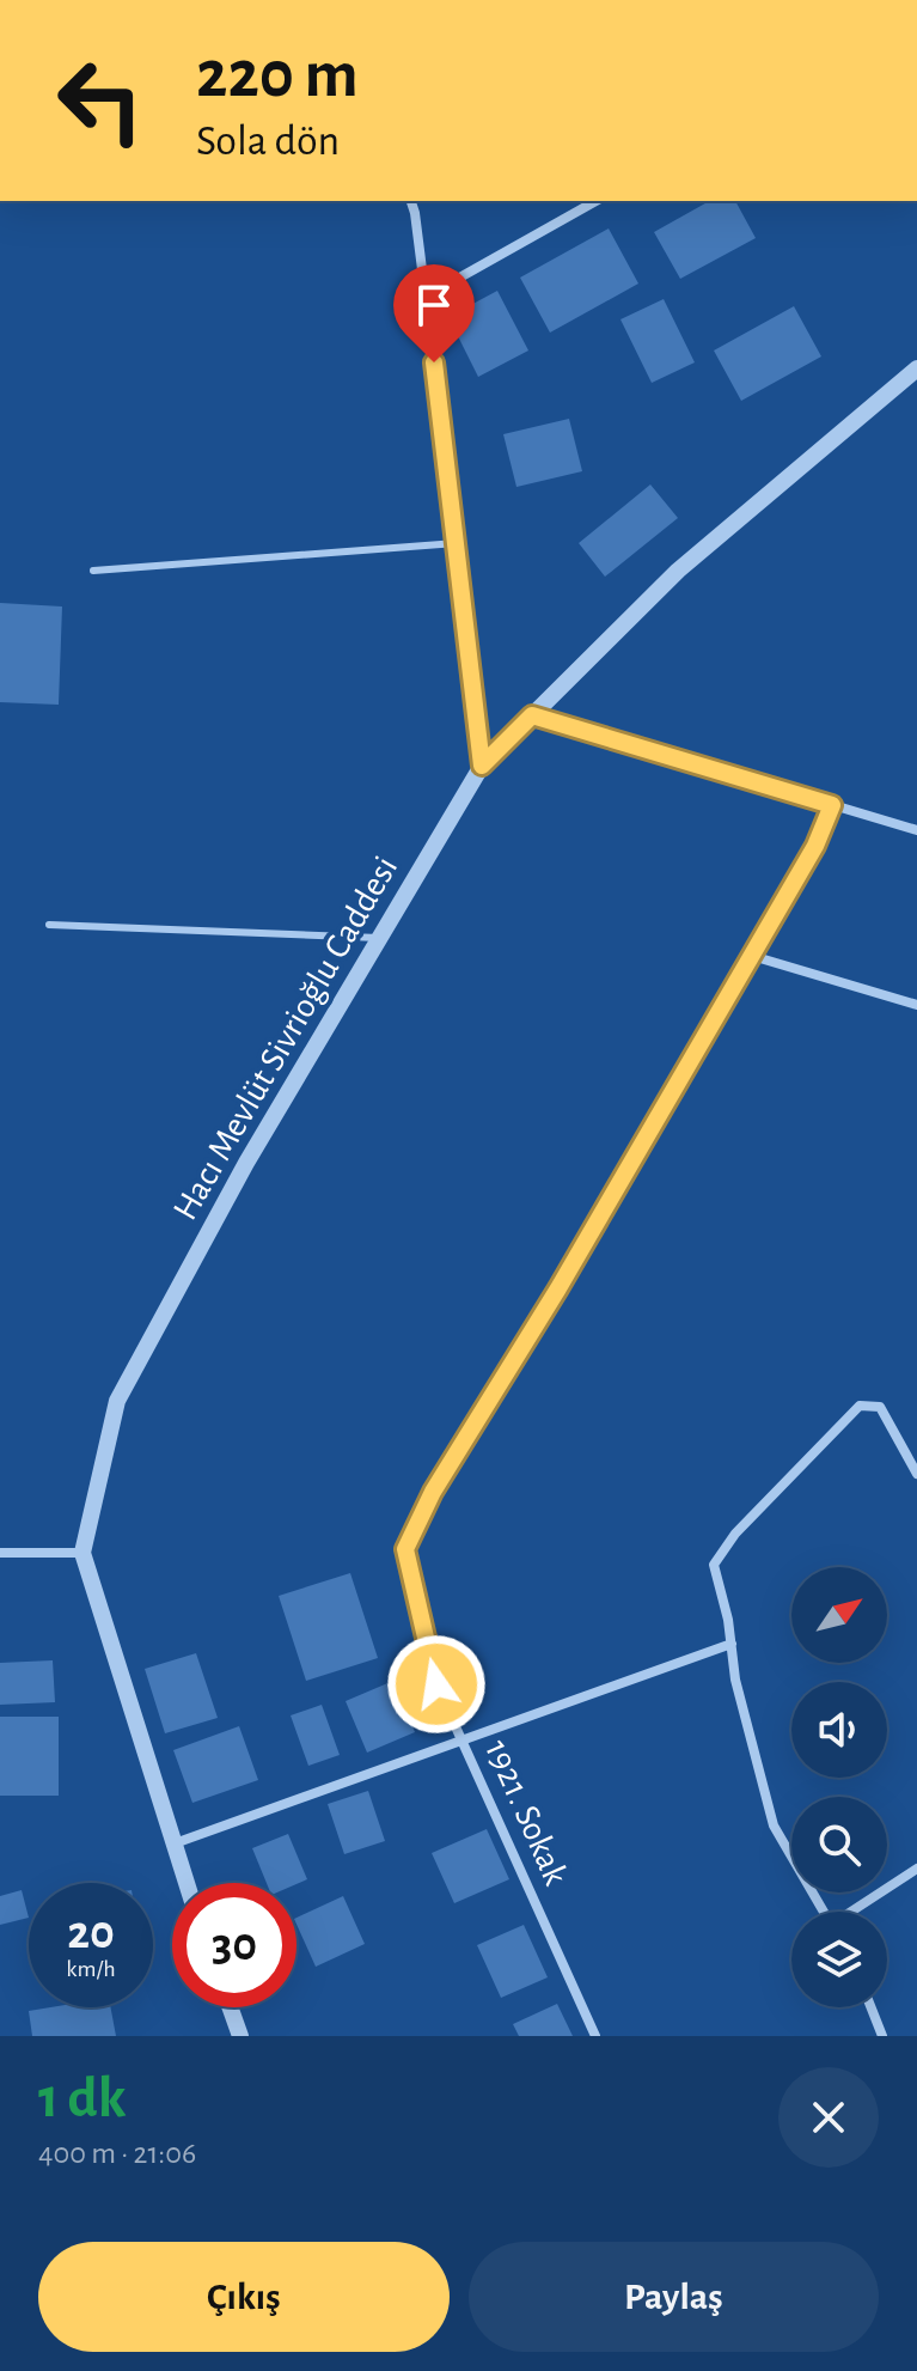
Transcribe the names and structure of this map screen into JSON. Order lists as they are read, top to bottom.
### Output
{
  "streets": {
    "street": ["Hacı Mevlüt Sivrioğlu Caddesi", "1921. Sokak"]
  },
  "north": "top right",
  "page": {
    "turn": ["220 m", "Sola dön"],
    "speed": "20 km/h",
    "limit": "30",
    "heading": ["1 dk", "400 m · 21:06"],
    "buttons": ["Çıkış", "Paylaş"]
  }
}
